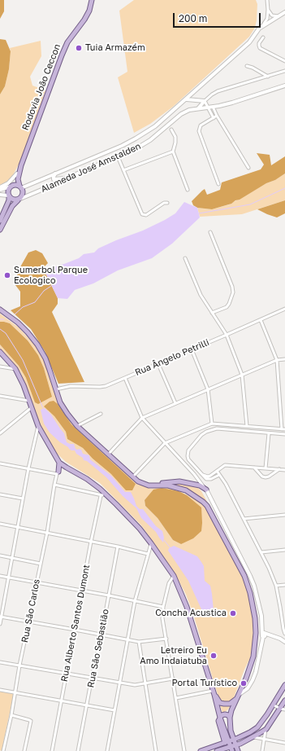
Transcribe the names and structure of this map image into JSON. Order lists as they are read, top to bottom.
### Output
{
  "streets": {
    "main road": ["Rodovia João Ceccon"],
    "street": [
      "Alameda José Amstalden",
      "Rua Ângelo Petrilli",
      "Rua São Carlos",
      "Rua Alberto Santos Dumont",
      "Rua São Sebastião"
    ]
  },
  "places": [
    "Tuia Armazém",
    "Sumerbol Parque Ecologico",
    "Concha Acustica",
    "Letreiro Eu Amo Indaiatuba",
    "Portal Turístico"
  ],
  "scale_bar": "200 m"
}
